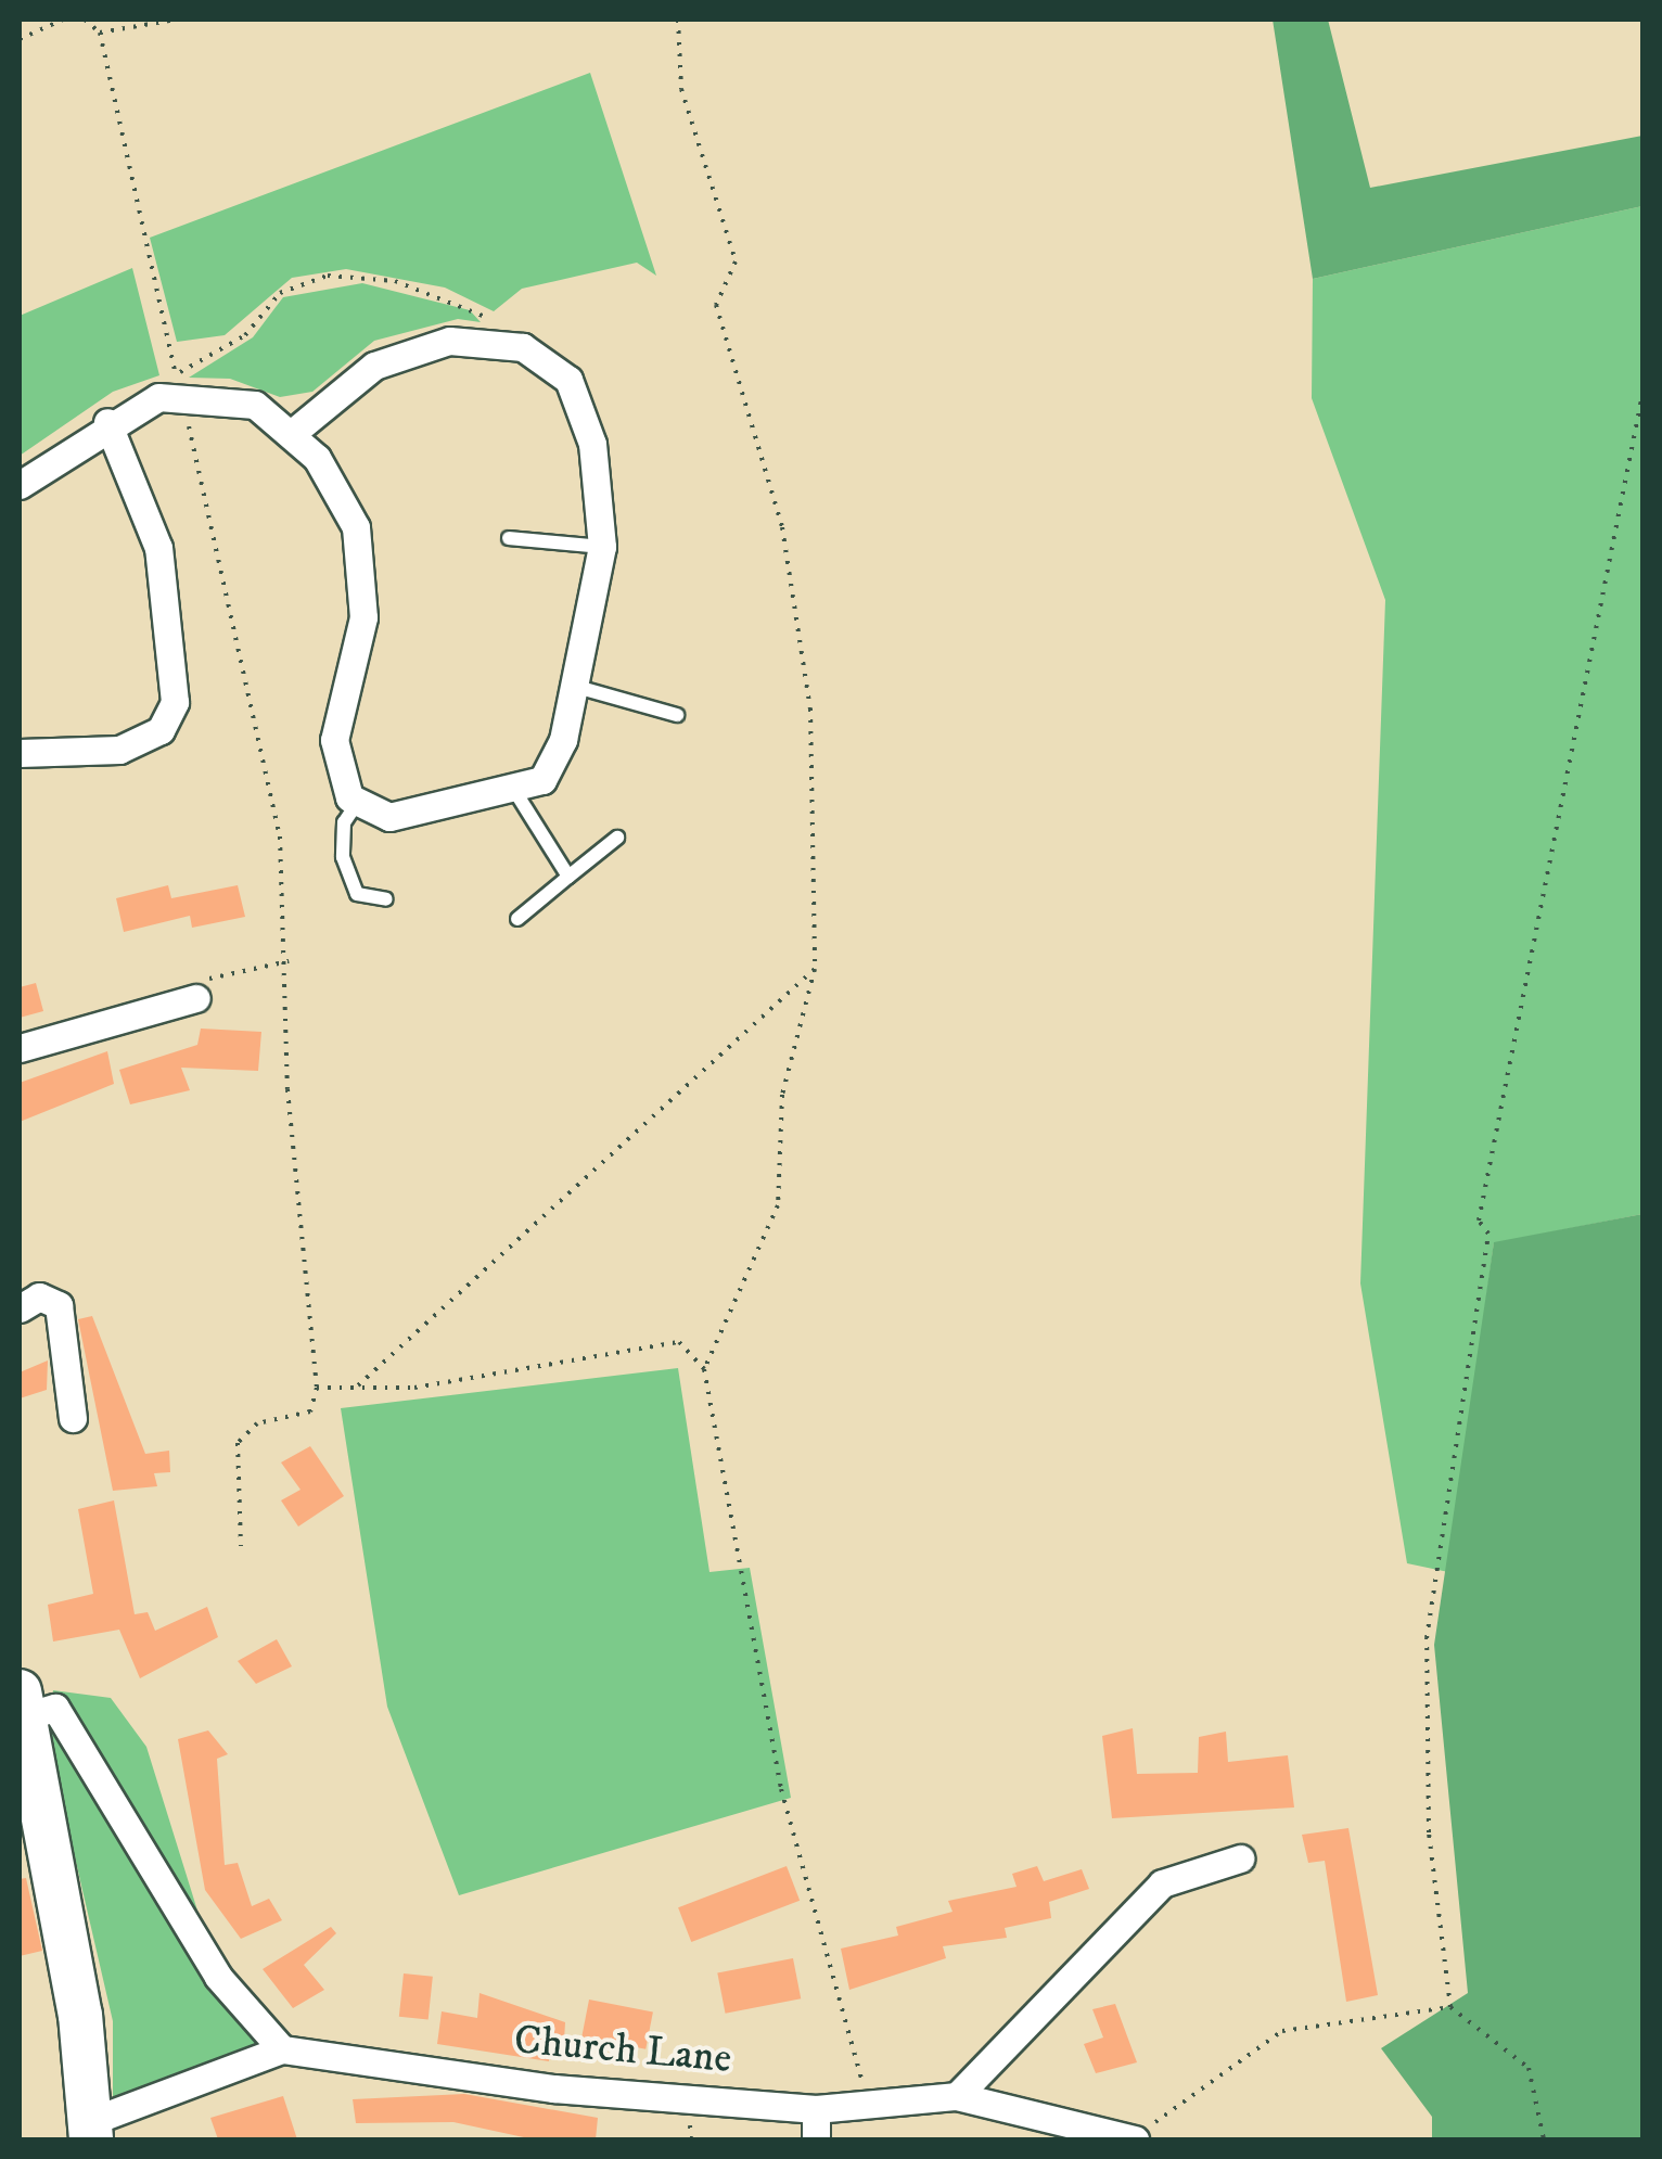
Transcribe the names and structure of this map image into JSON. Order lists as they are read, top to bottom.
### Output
{
  "streets": {
    "street": ["Church Lane"]
  }
}
